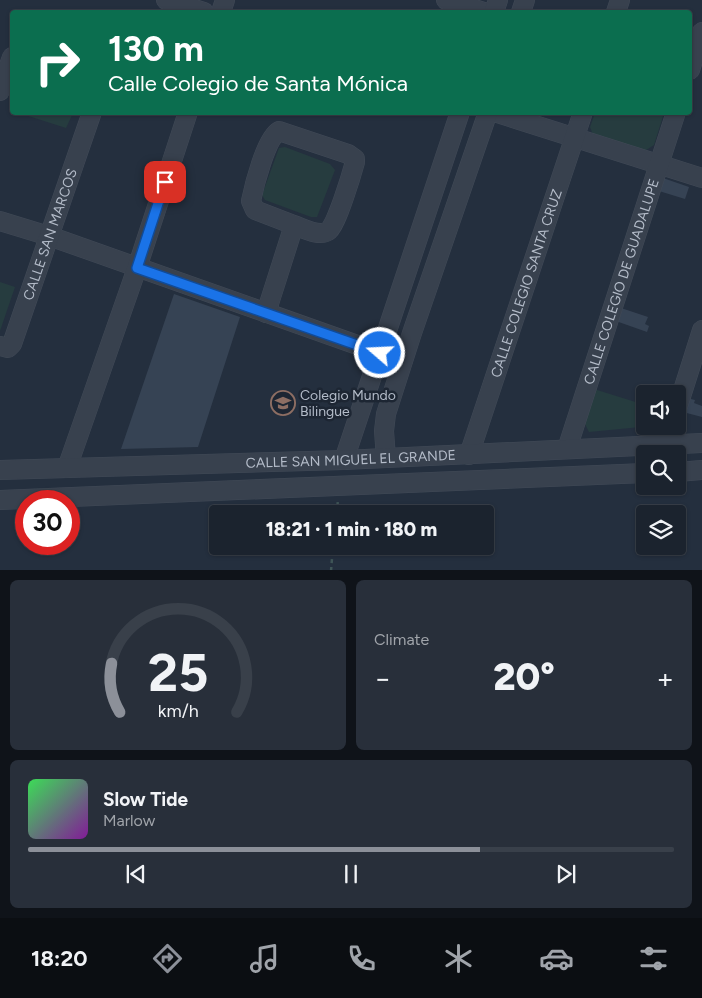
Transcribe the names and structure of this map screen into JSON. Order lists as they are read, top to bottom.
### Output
{
  "streets": {
    "street": [
      "CALLE SAN MARCOS",
      "CALLE COLEGIO DE GUADALUPE",
      "CALLE COLEGIO SANTA CRUZ",
      "CALLE SAN MIGUEL EL GRANDE"
    ]
  },
  "crossings": [
    ["CALLE COLEGIO DE GUADALUPE", "CALLE SAN MIGUEL EL GRANDE"],
    ["CALLE COLEGIO SANTA CRUZ", "CALLE SAN MIGUEL EL GRANDE"]
  ],
  "places": {
    "school or university": ["Colegio Mundo Bilingue"]
  },
  "page": {
    "turn": ["130 m", "Calle Colegio de Santa Mónica"],
    "limit": "30",
    "trip": "18:21 · 1 min · 180 m",
    "tile": "Climate",
    "heat": ["−", "20°", "+"],
    "song": ["Slow Tide", "Marlow"],
    "tabs": "18:20",
    "gauge": ["25", "km/h"]
  }
}
